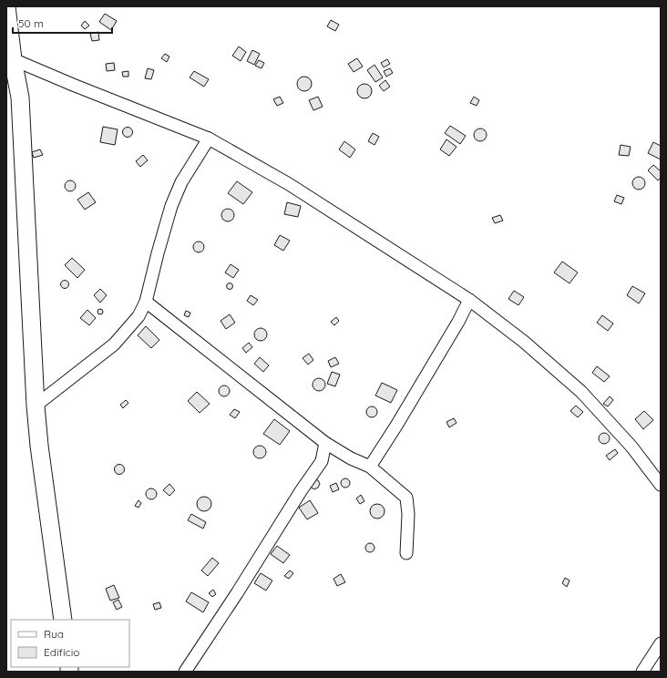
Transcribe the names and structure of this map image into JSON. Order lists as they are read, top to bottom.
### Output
{
  "legend": ["Rua", "Edifício"],
  "scale_bar": "50 m"
}
